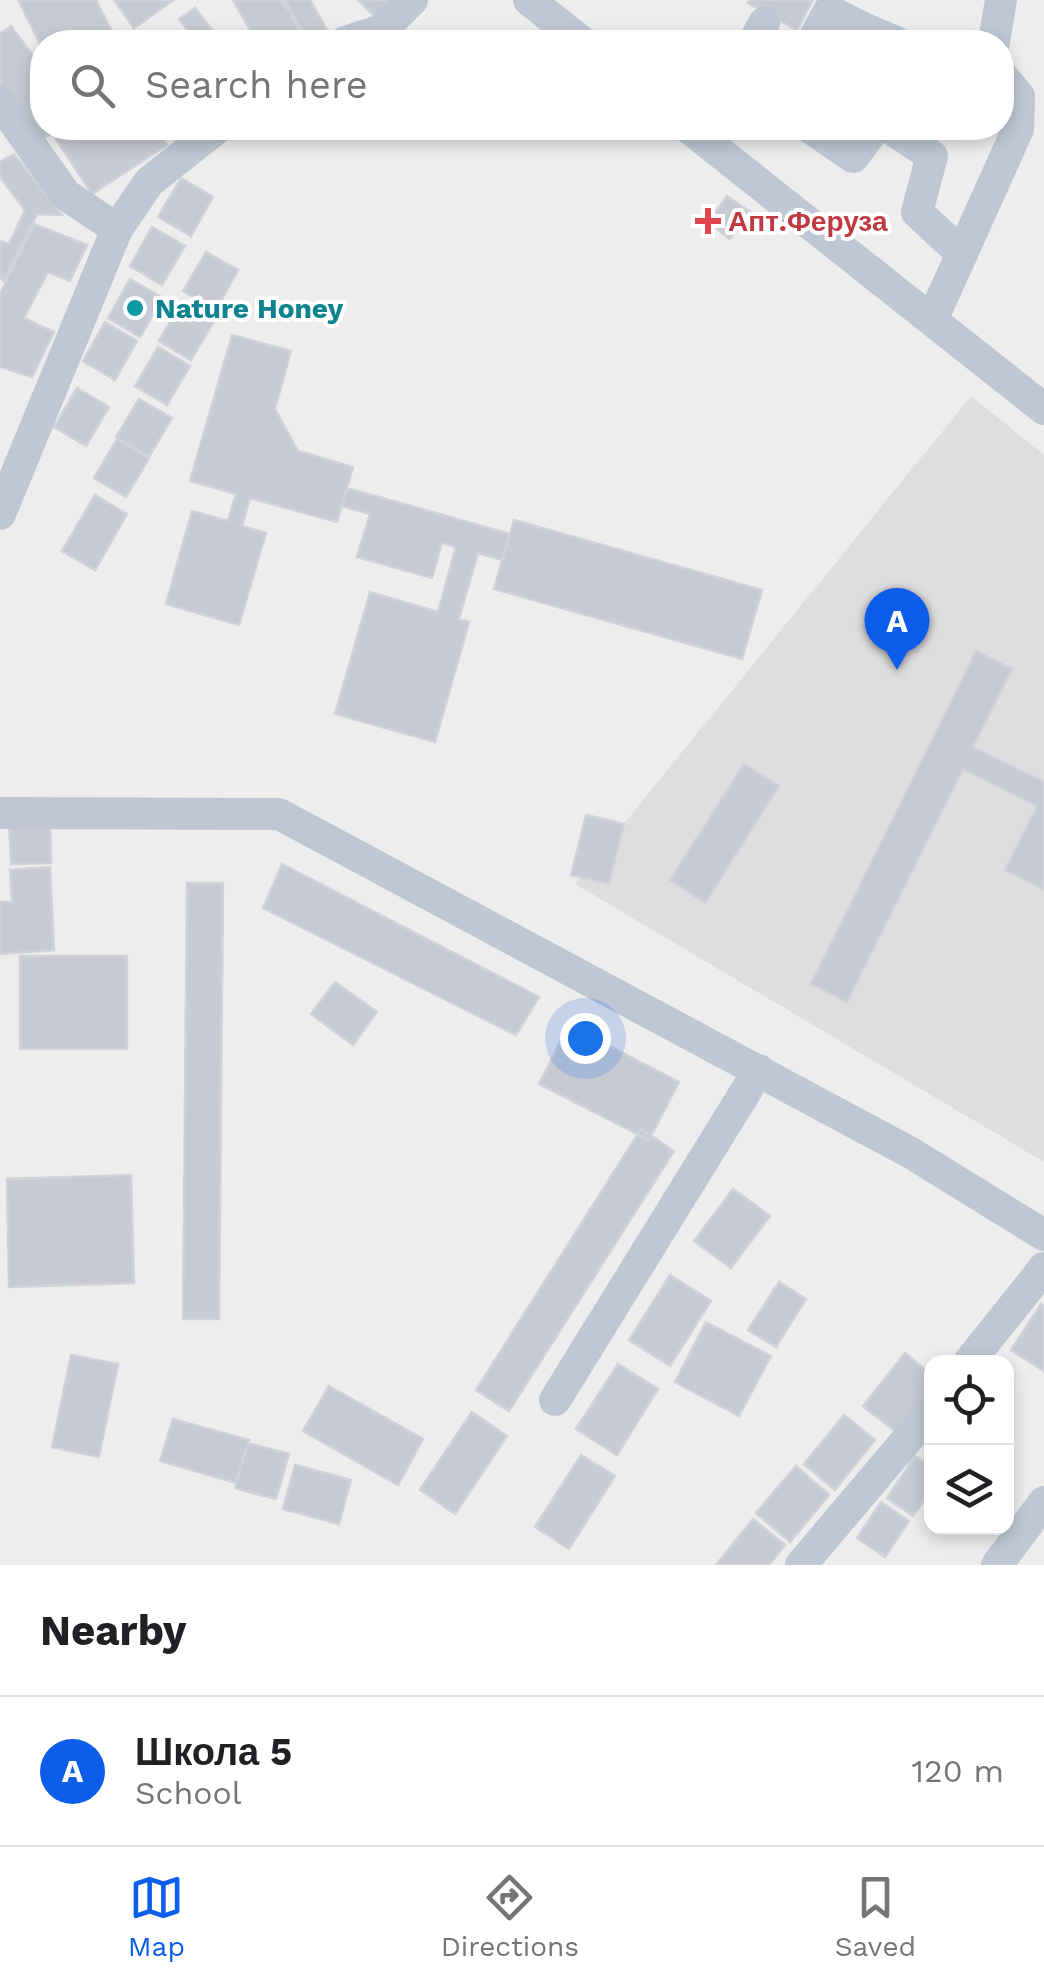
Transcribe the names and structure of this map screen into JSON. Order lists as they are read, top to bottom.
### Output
{
  "places": {
    "health": ["Апт.Феруза"],
    "other": ["Nature Honey"]
  },
  "page": {
    "search": "Search here",
    "pins": "A",
    "heading": "Nearby",
    "list": [
      {
        "mark": "A",
        "name": "Школа 5",
        "note": "School",
        "value": "120 m"
      }
    ],
    "nav": ["Map", "Directions", "Saved"]
  }
}
